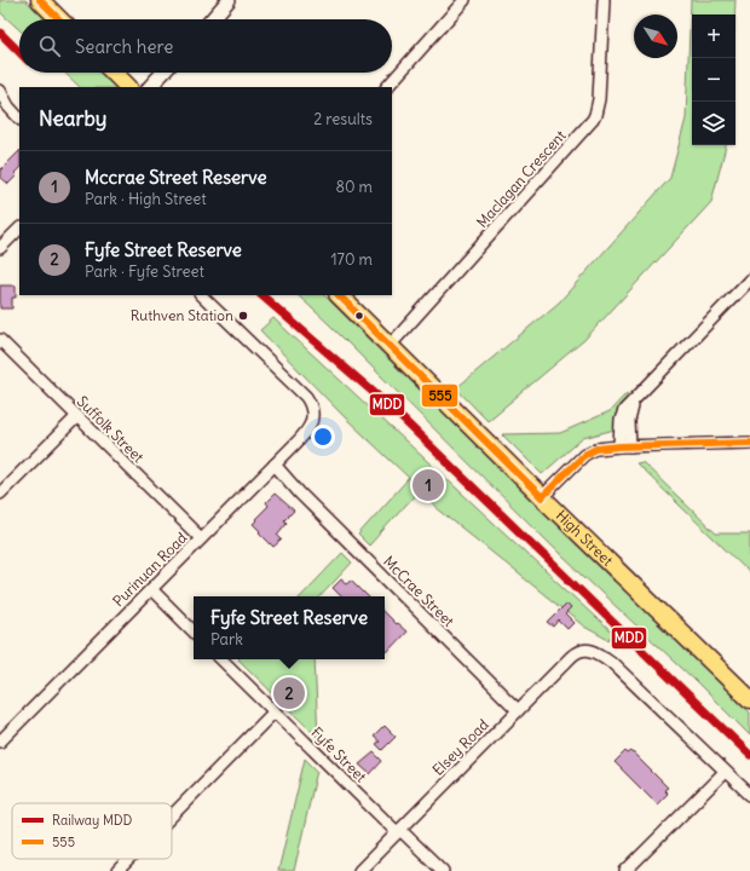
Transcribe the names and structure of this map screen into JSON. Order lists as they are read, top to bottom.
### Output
{
  "streets": {
    "main road": ["High Street"],
    "street": [
      "Maclagan Crescent",
      "Suffolk Street",
      "Purinuan Road",
      "McCrae Street",
      "Elsey Road",
      "Fyfe Street"
    ]
  },
  "crossings": [
    ["Maclagan Crescent", "High Street"],
    ["Suffolk Street", "Purinuan Road"],
    ["Purinuan Road", "McCrae Street"],
    ["McCrae Street", "Elsey Road"],
    ["Elsey Road", "Fyfe Street"]
  ],
  "places": ["Ruthven Station"],
  "lines": ["transit line 555", "rail line MDD"],
  "legend": ["Railway MDD", "555"],
  "north": "bottom right",
  "page": {
    "map_buttons": ["+", "−"],
    "search": "Search here",
    "heading": ["Nearby", "2 results"],
    "list": [
      {
        "mark": "1",
        "name": "Mccrae Street Reserve",
        "note": "Park · High Street",
        "value": "80 m"
      },
      {
        "mark": "2",
        "name": "Fyfe Street Reserve",
        "note": "Park · Fyfe Street",
        "value": "170 m"
      }
    ],
    "pins": ["1", "2"],
    "popup": ["Fyfe Street Reserve", "Park"]
  }
}
